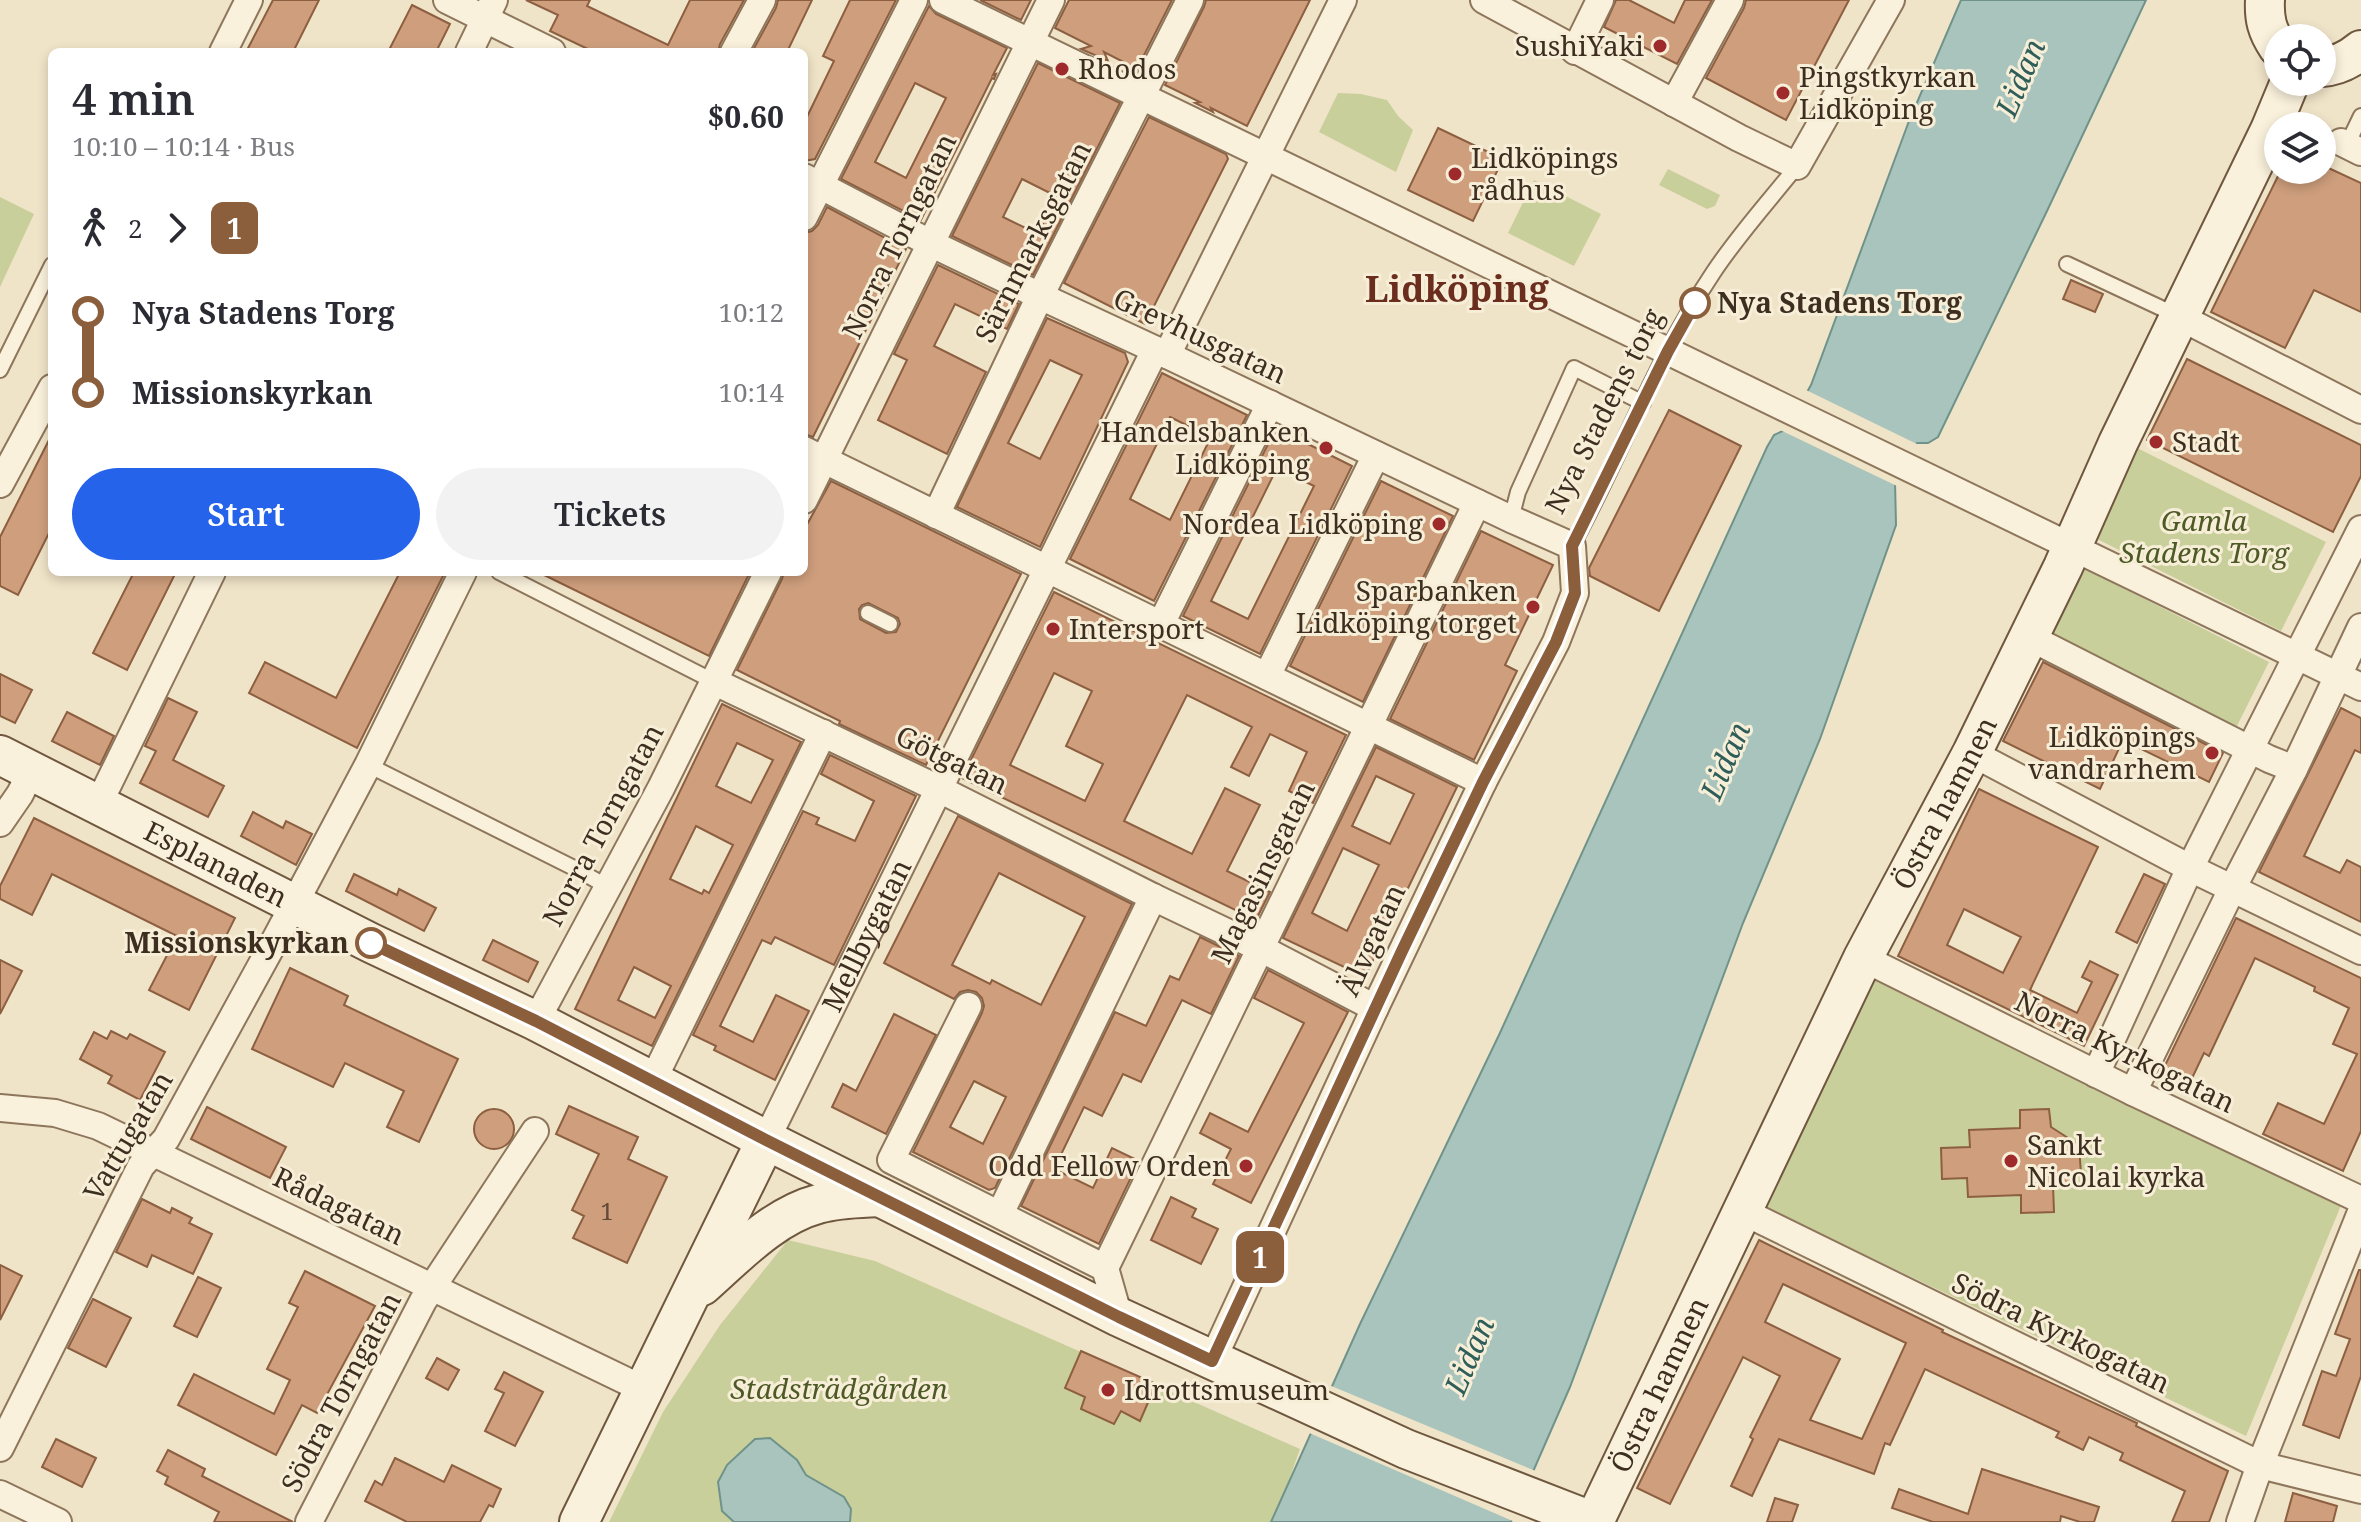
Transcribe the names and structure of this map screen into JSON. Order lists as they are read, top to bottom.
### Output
{
  "streets": {
    "street": [
      "Norra Torngatan",
      "Särnmarksgatan",
      "Grevhusgatan",
      "Götgatan",
      "Östra hamnen",
      "Esplanaden",
      "Magasinsgatan",
      "Mellbygatan",
      "Älvgatan",
      "Norra Kyrkogatan",
      "Vattugatan",
      "Rådagatan",
      "Södra Kyrkogatan",
      "Södra Torngatan"
    ],
    "lane": ["Nya Stadens torg"]
  },
  "crossings": [
    ["Norra Torngatan", "Grevhusgatan"],
    ["Norra Torngatan", "Götgatan"],
    ["Norra Torngatan", "Esplanaden"],
    ["Särnmarksgatan", "Grevhusgatan"],
    ["Grevhusgatan", "Nya Stadens torg"],
    ["Grevhusgatan", "Magasinsgatan"],
    ["Grevhusgatan", "Mellbygatan"],
    ["Grevhusgatan", "Älvgatan"],
    ["Nya Stadens torg", "Älvgatan"],
    ["Götgatan", "Magasinsgatan"],
    ["Götgatan", "Mellbygatan"],
    ["Götgatan", "Älvgatan"],
    ["Östra hamnen", "Esplanaden"],
    ["Östra hamnen", "Norra Kyrkogatan"],
    ["Östra hamnen", "Södra Kyrkogatan"],
    ["Esplanaden", "Mellbygatan"],
    ["Esplanaden", "Älvgatan"],
    ["Esplanaden", "Vattugatan"],
    ["Mellbygatan", "Rådagatan"],
    ["Vattugatan", "Rådagatan"],
    ["Rådagatan", "Södra Torngatan"]
  ],
  "districts": ["Lidköping"],
  "water": ["Lidan"],
  "parks": ["Gamla Stadens Torg", "Stadsträdgården"],
  "places": [
    "SushiYaki",
    "Rhodos",
    "Pingstkyrkan Lidköping",
    "Lidköpings rådhus",
    "Nya Stadens Torg",
    "Stadt",
    "Handelsbanken Lidköping",
    "Nordea Lidköping",
    "Sparbanken Lidköping torget",
    "Intersport",
    "Lidköpings vandrarhem",
    "Missionskyrkan",
    "Sankt Nicolai kyrka",
    "Odd Fellow Orden",
    "Idrottsmuseum"
  ],
  "lines": ["bus line 1"],
  "house_numbers": ["1"],
  "page": {
    "on_map": "1",
    "heading": ["4 min", "10:10 – 10:14 · Bus", "$0.60"],
    "legs": ["2", "1"],
    "list": [
      {
        "name": "Nya Stadens Torg",
        "value": "10:12"
      },
      {
        "name": "Missionskyrkan",
        "value": "10:14"
      }
    ],
    "buttons": ["Start", "Tickets"]
  }
}
